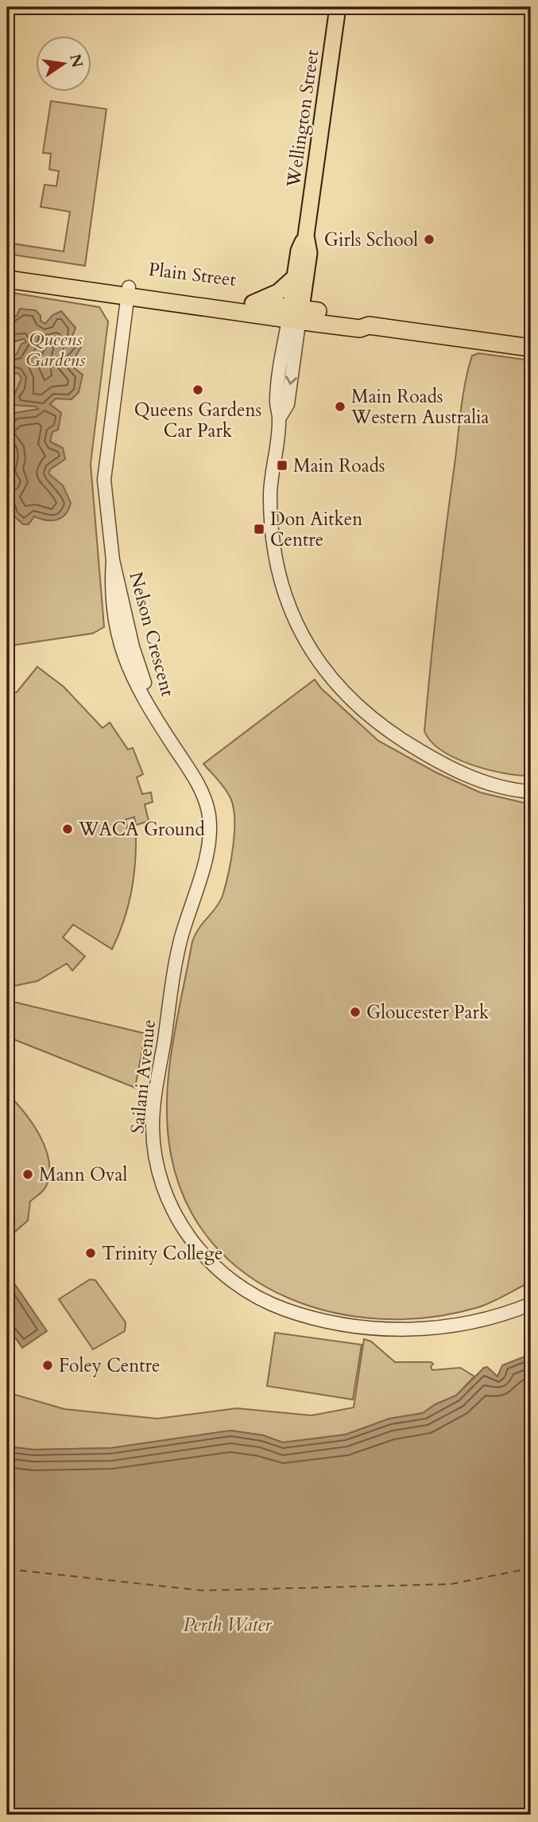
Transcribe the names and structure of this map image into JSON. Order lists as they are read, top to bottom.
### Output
{
  "streets": {
    "highway": ["Plain Street"],
    "main road": ["Wellington Street"],
    "street": ["Nelson Crescent", "Sailani Avenue"]
  },
  "crossings": [
    ["Wellington Street", "Plain Street"],
    ["Plain Street", "Nelson Crescent"],
    ["Nelson Crescent", "Sailani Avenue"]
  ],
  "water": ["Perth Water"],
  "parks": ["Queens Gardens"],
  "places": {
    "other": [
      "Girls School",
      "Queens Gardens Car Park",
      "Main Roads Western Australia",
      "WACA Ground",
      "Gloucester Park",
      "Mann Oval",
      "Trinity College",
      "Foley Centre"
    ],
    "transit": ["Main Roads", "Don Aitken Centre"]
  },
  "north": "right"
}
